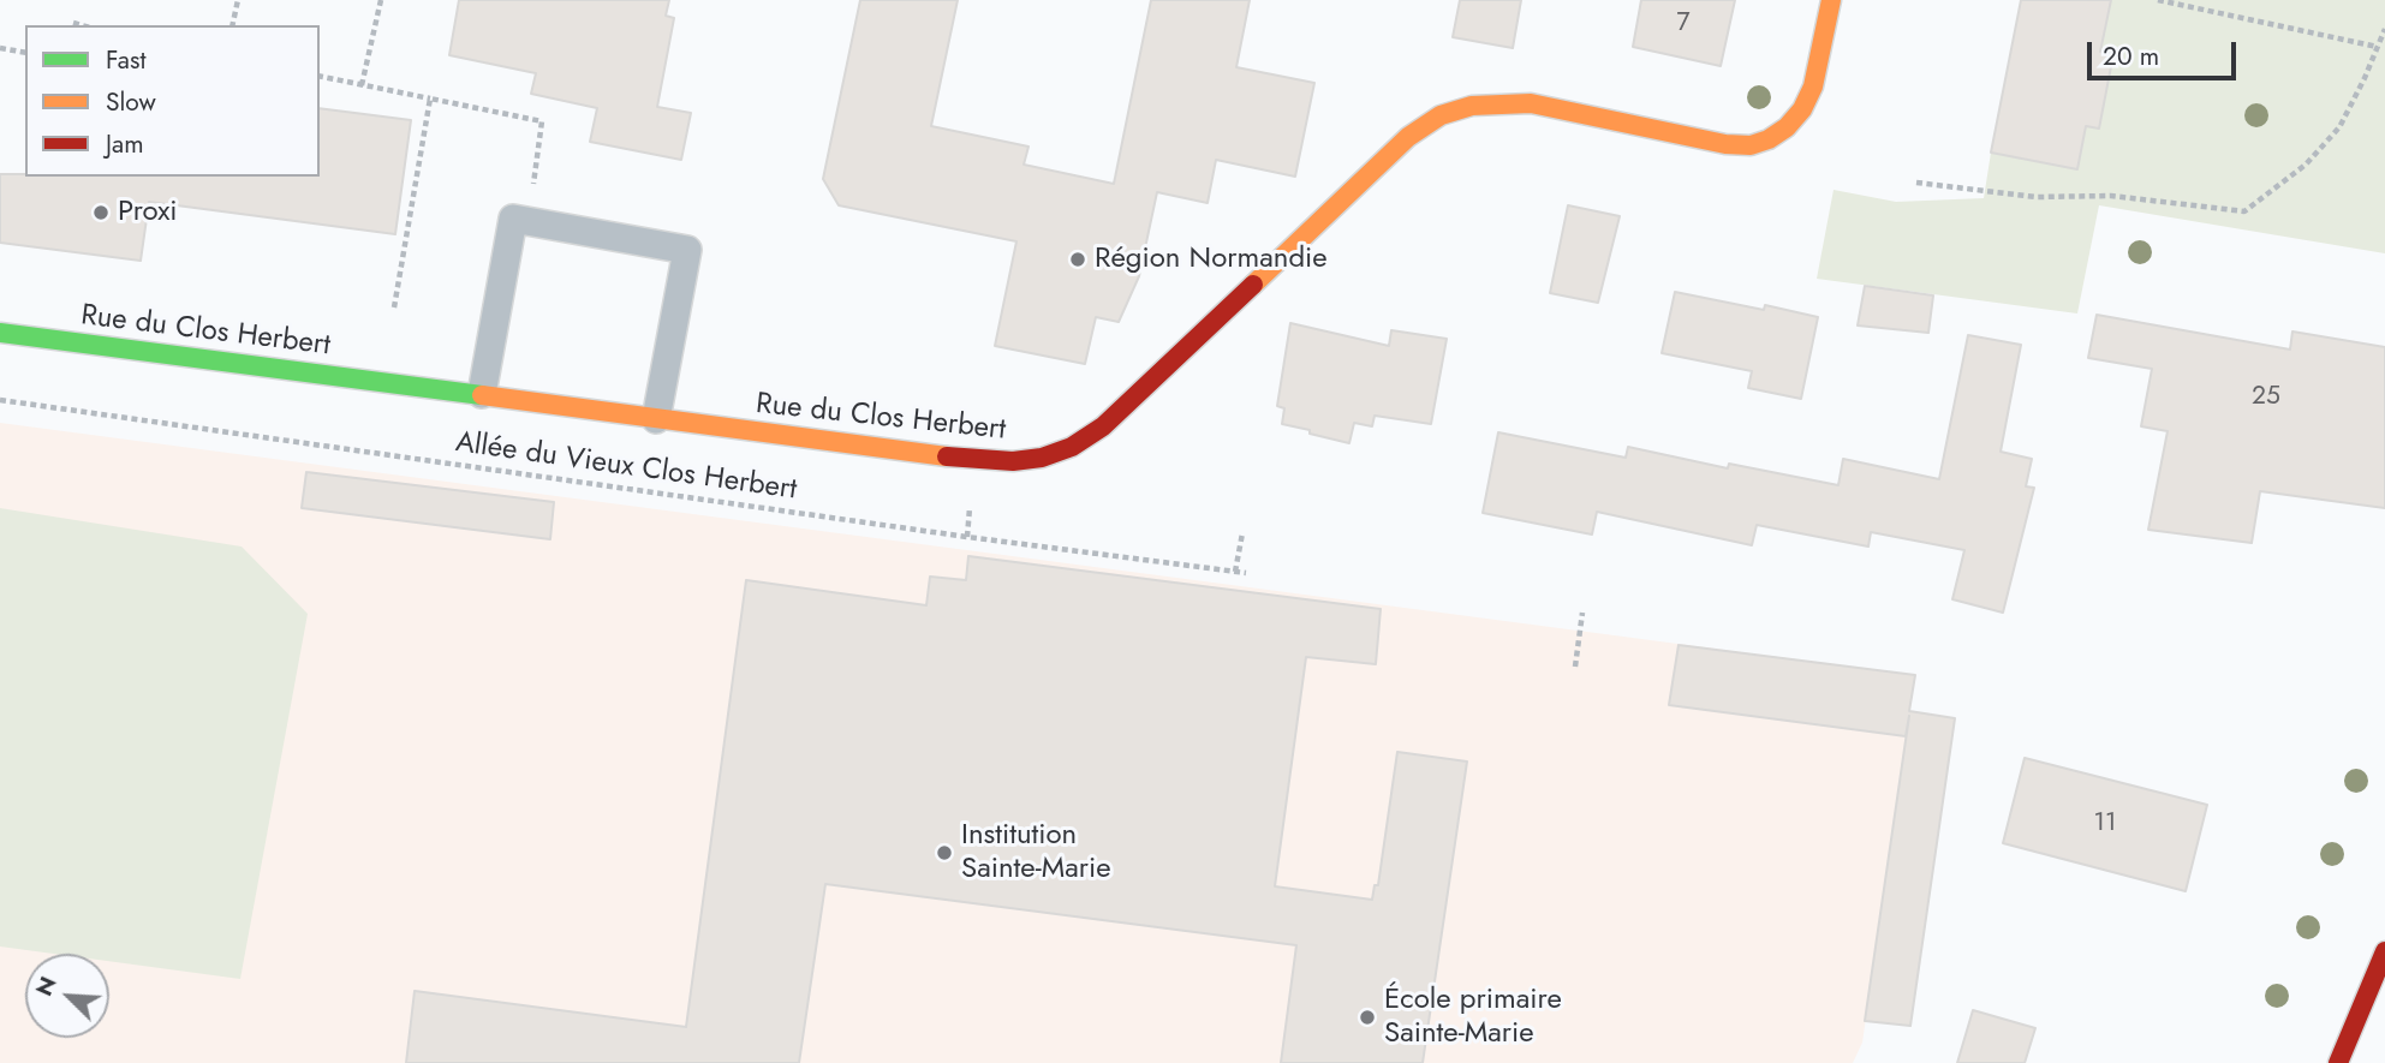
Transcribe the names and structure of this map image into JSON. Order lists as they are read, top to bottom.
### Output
{
  "streets": {
    "street": ["Rue du Clos Herbert"],
    "path": ["Allée du Vieux Clos Herbert"]
  },
  "places": [
    "Proxi",
    "Région Normandie",
    "Institution Sainte-Marie",
    "École primaire Sainte-Marie"
  ],
  "house_numbers": ["7", "25", "11"],
  "legend": ["Fast", "Slow", "Jam"],
  "scale_bar": "20 m",
  "north": "top left"
}
